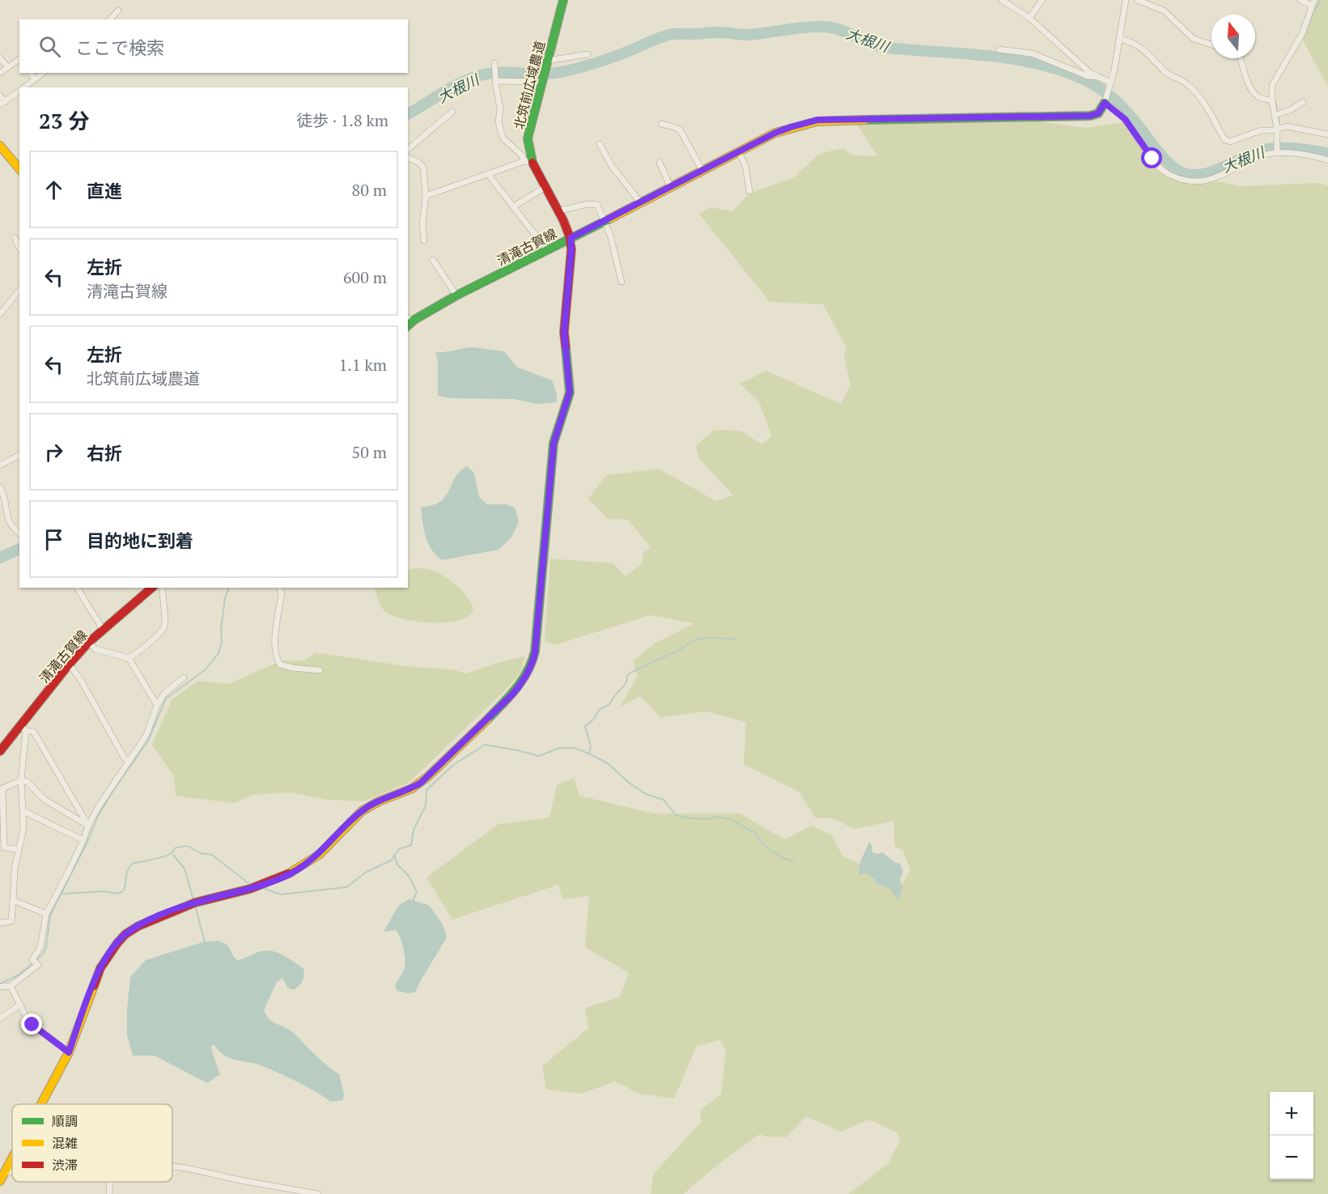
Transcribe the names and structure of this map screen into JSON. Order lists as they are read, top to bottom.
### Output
{
  "streets": {
    "street": ["北筑前広域農道", "清滝古賀線"]
  },
  "crossings": [
    ["北筑前広域農道", "清滝古賀線"]
  ],
  "water": ["大根川"],
  "legend": ["順調", "混雑", "渋滞"],
  "north": "top",
  "page": {
    "search": "ここで検索",
    "heading": ["23 分", "徒歩 · 1.8 km"],
    "list": [
      ["直進", "80 m"],
      ["左折", "清滝古賀線", "600 m"],
      ["左折", "北筑前広域農道", "1.1 km"],
      ["右折", "50 m"],
      "目的地に到着"
    ],
    "map_buttons": ["+", "−"]
  }
}
